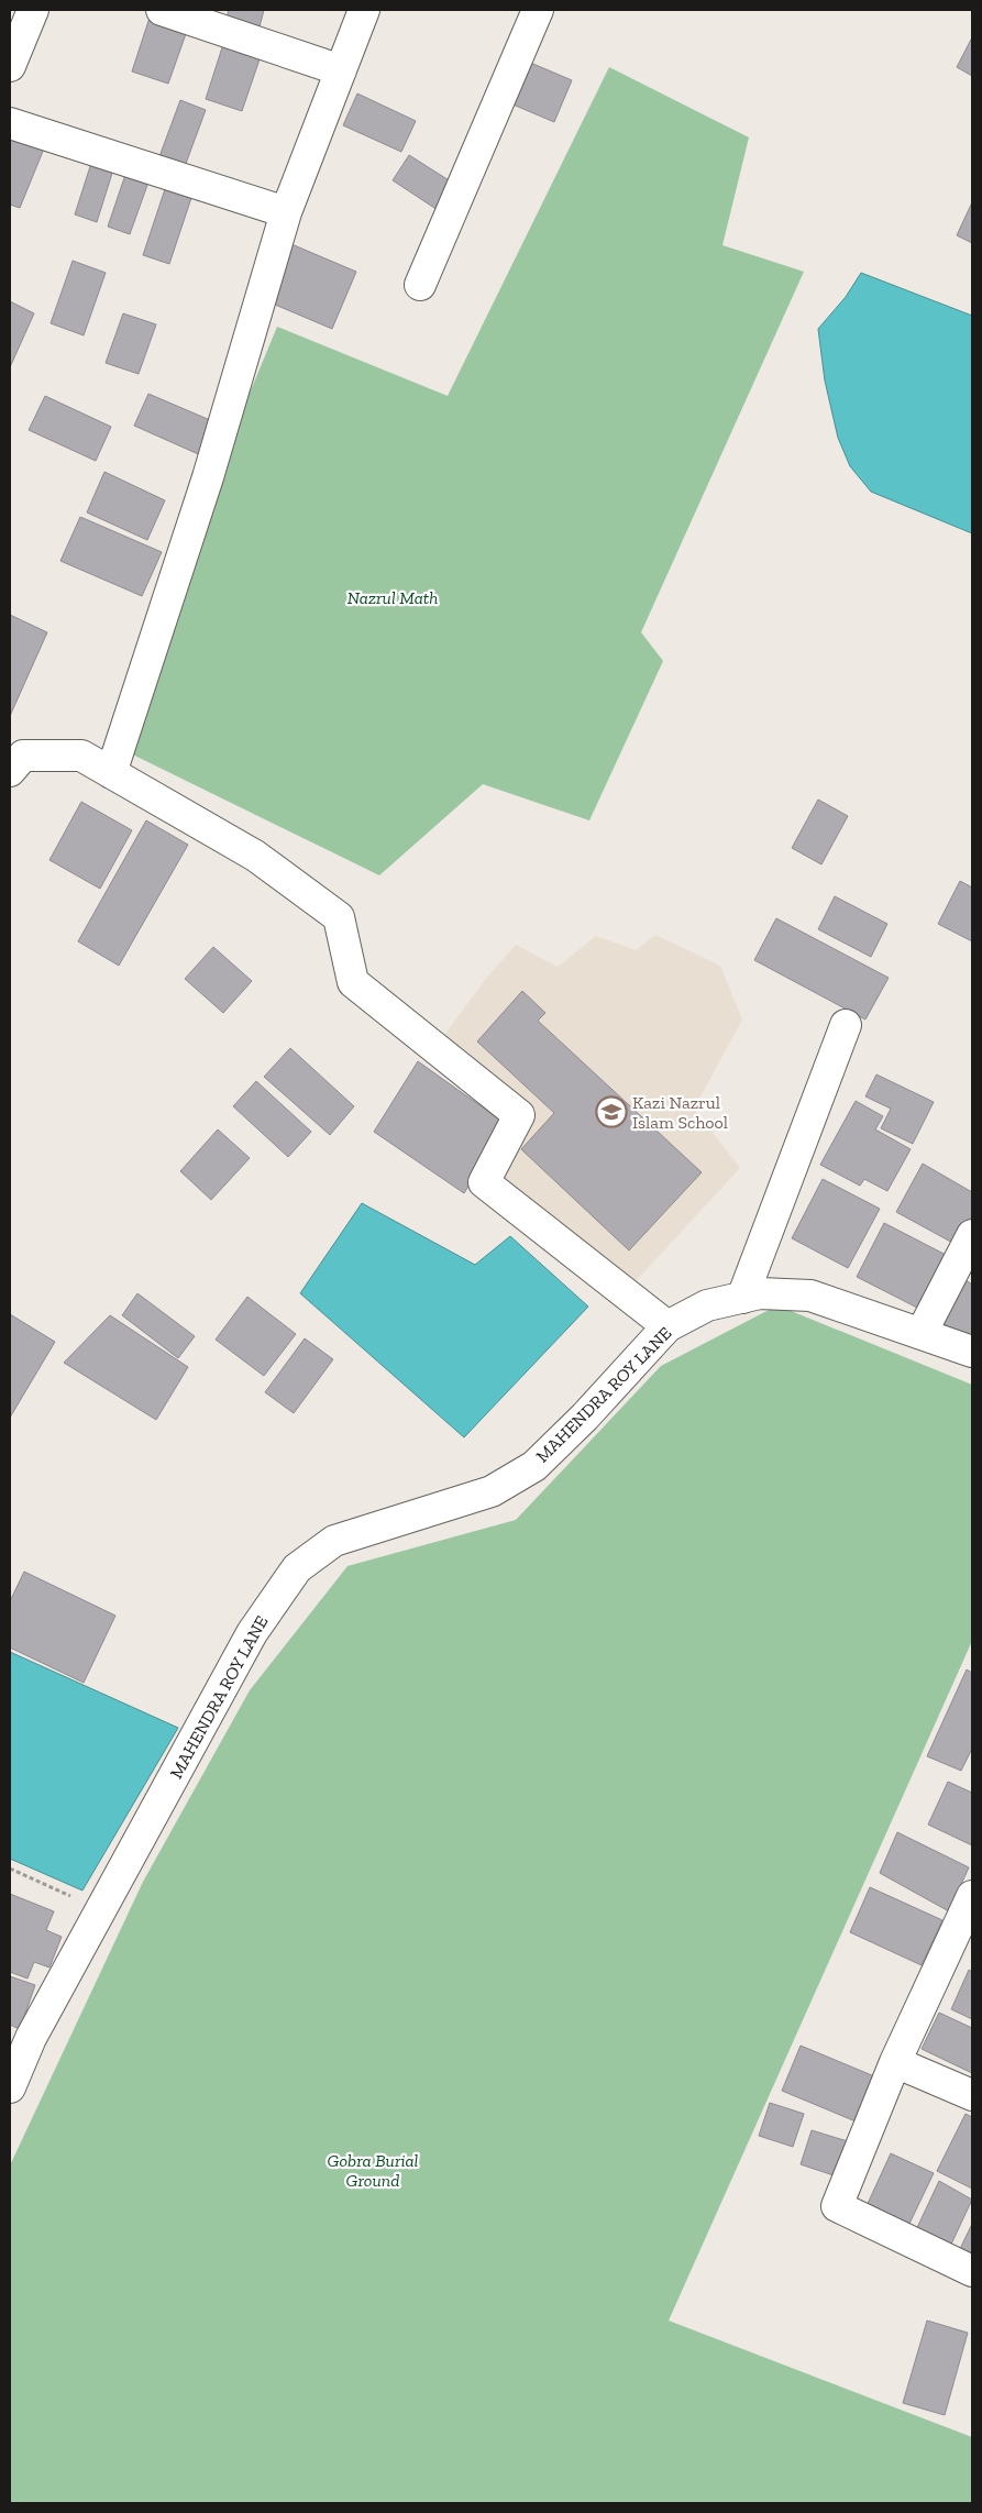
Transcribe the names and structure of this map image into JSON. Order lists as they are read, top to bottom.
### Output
{
  "streets": {
    "street": ["MAHENDRA ROY LANE"]
  },
  "parks": ["Nazrul Math", "Gobra Burial Ground"],
  "places": {
    "school or university": ["Kazi Nazrul Islam School"]
  }
}
